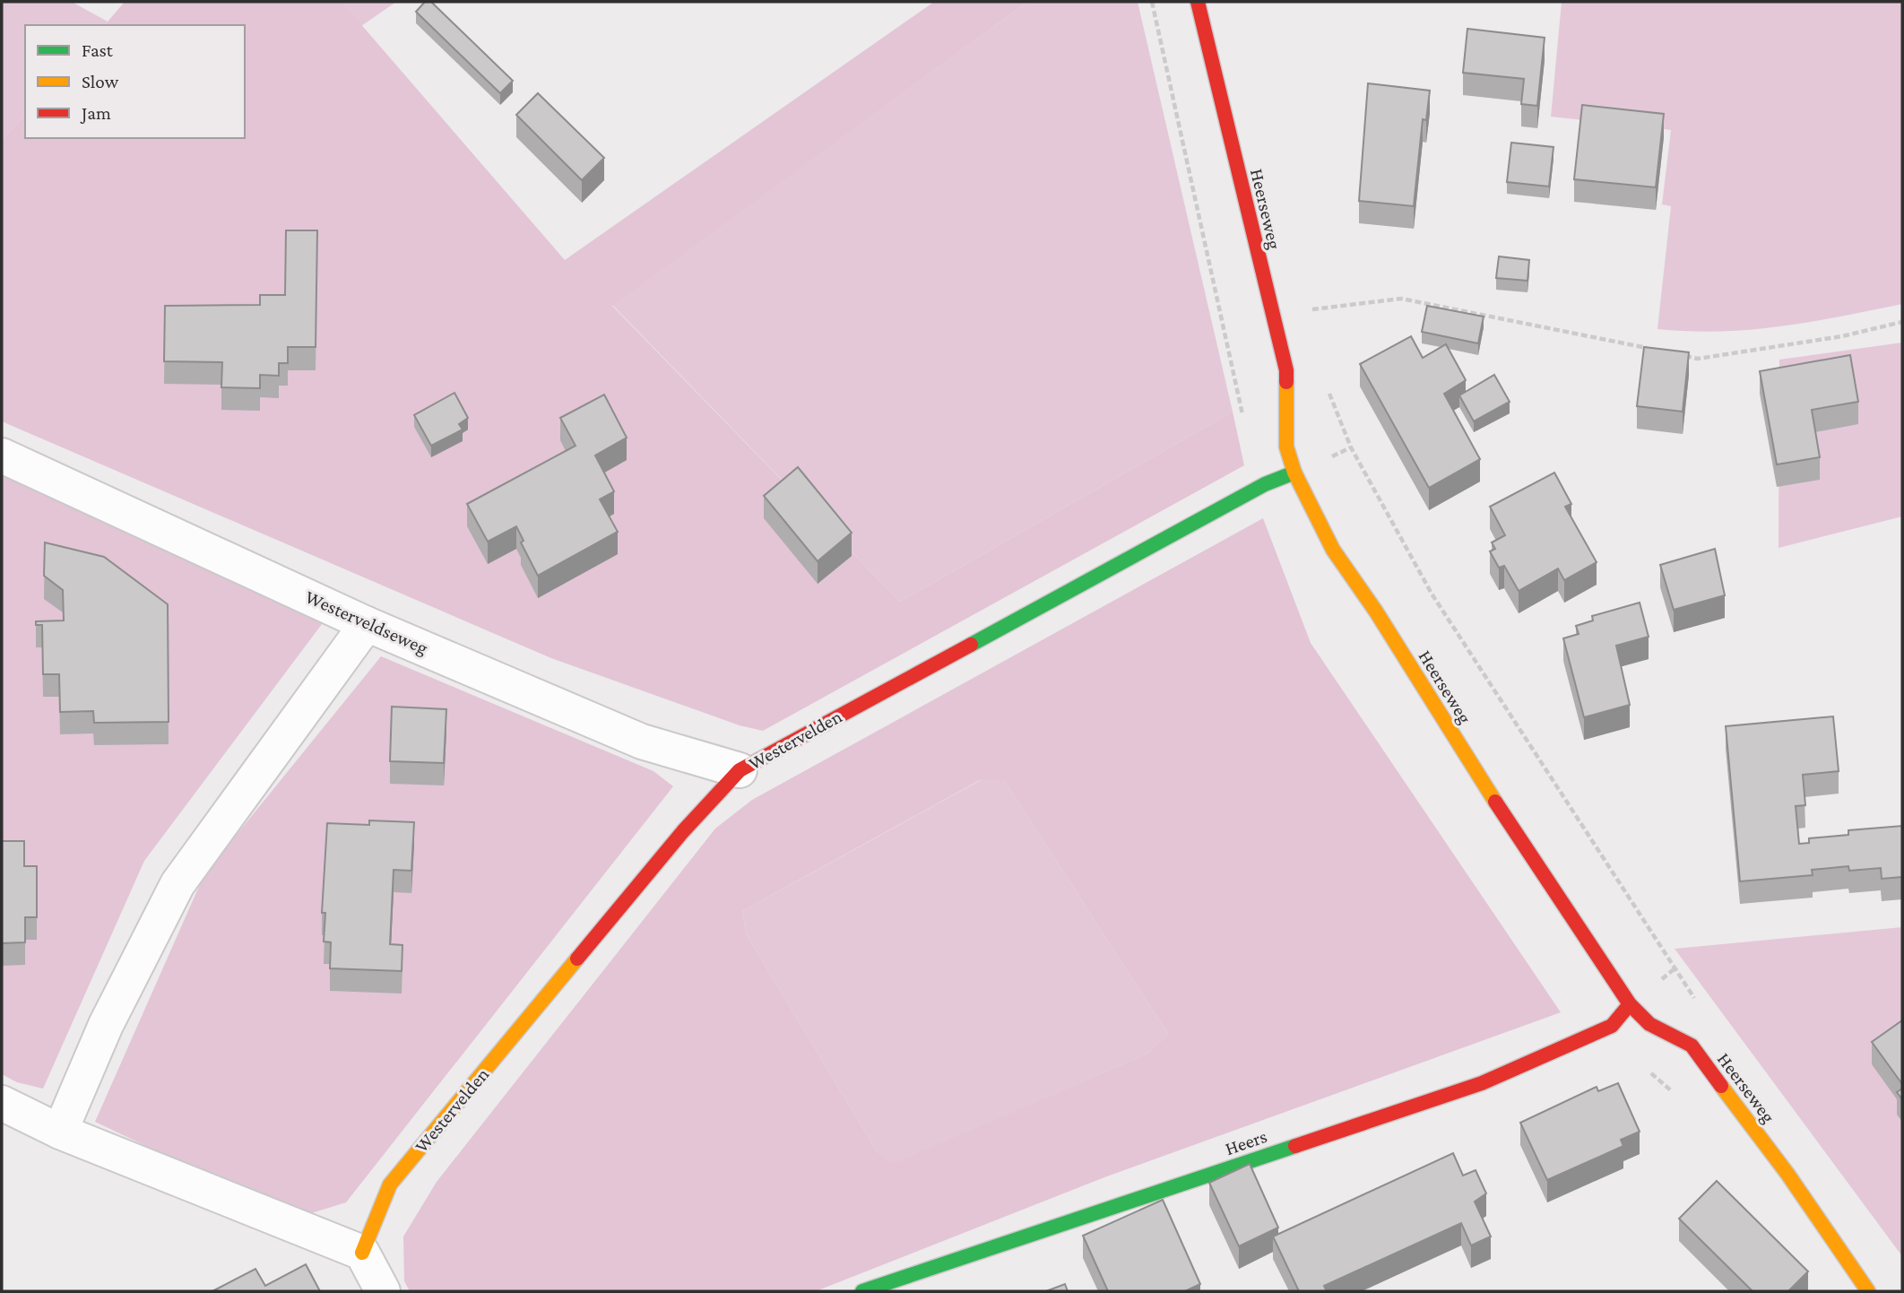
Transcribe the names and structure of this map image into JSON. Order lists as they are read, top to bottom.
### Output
{
  "streets": {
    "street": [
      "Heerseweg",
      "Westerveldseweg",
      "Westervelden",
      "Heers"
    ]
  },
  "crossings": [
    ["Heerseweg", "Westervelden"],
    ["Heerseweg", "Heers"],
    ["Westerveldseweg", "Westervelden"]
  ],
  "legend": ["Fast", "Slow", "Jam"]
}
